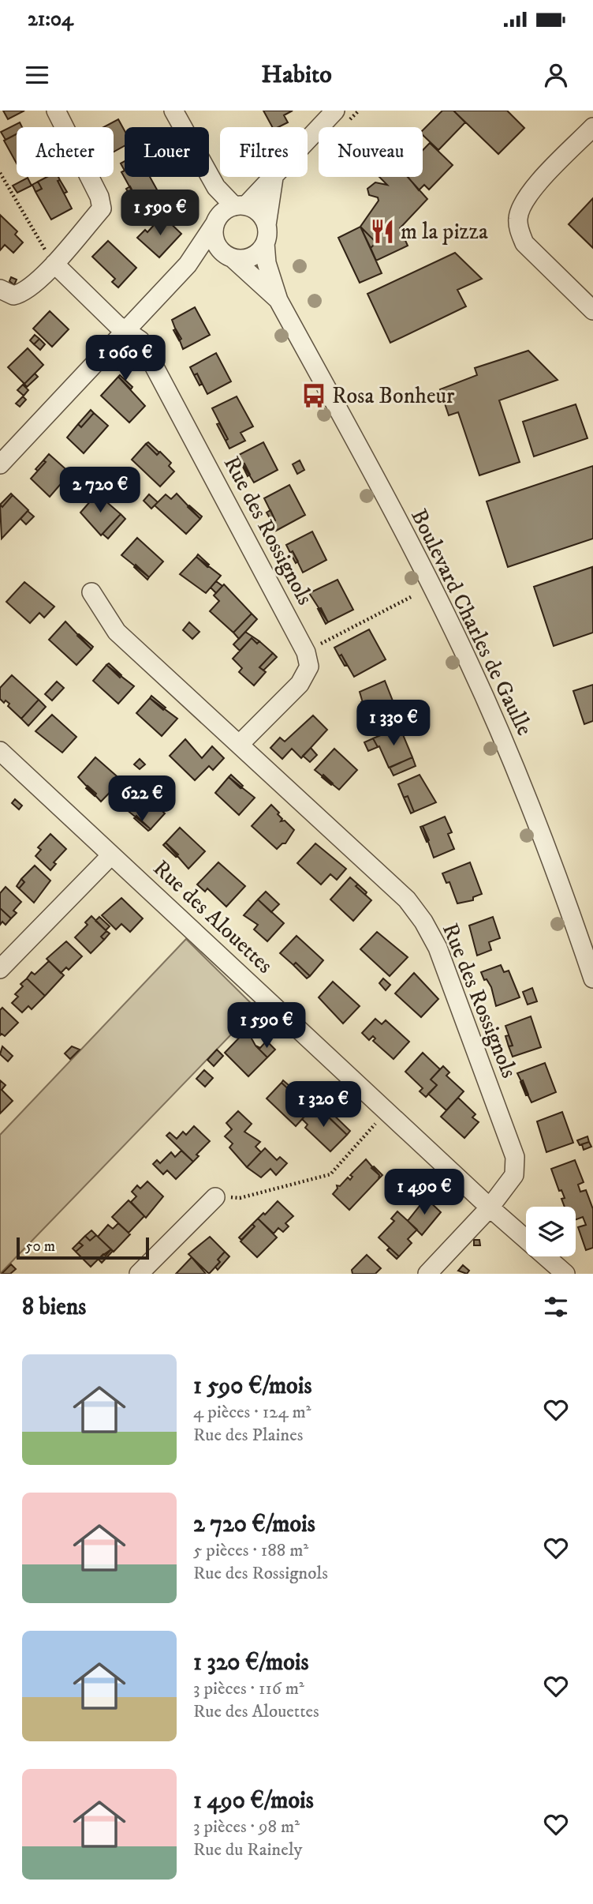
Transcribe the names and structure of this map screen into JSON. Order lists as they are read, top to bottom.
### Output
{
  "streets": {
    "street": ["Rue des Rossignols", "Boulevard Charles de Gaulle", "Rue des Alouettes"]
  },
  "crossings": [
    ["Rue des Rossignols", "Rue des Alouettes"]
  ],
  "places": {
    "restaurant": ["m la pizza"],
    "bus stop": ["Rosa Bonheur"]
  },
  "scale_bar": "50 m",
  "page": {
    "status": "21:04",
    "header": "Habito",
    "chip": [
      "Acheter",
      "Louer",
      "Filtres",
      "Nouveau"
    ],
    "price": [
      "1 590 €",
      "1 060 €",
      "2 720 €",
      "1 330 €",
      "622 €",
      "1 590 €",
      "1 320 €",
      "1 490 €"
    ],
    "scale": "50 m",
    "heading": "8 biens",
    "list": [
      {
        "name": "1 590 €/mois",
        "note": "4 pièces · 124 m² · Rue des Plaines"
      },
      {
        "name": "2 720 €/mois",
        "note": "5 pièces · 188 m² · Rue des Rossignols"
      },
      {
        "name": "1 320 €/mois",
        "note": "3 pièces · 116 m² · Rue des Alouettes"
      },
      {
        "name": "1 490 €/mois",
        "note": "3 pièces · 98 m² · Rue du Rainely"
      }
    ]
  }
}
